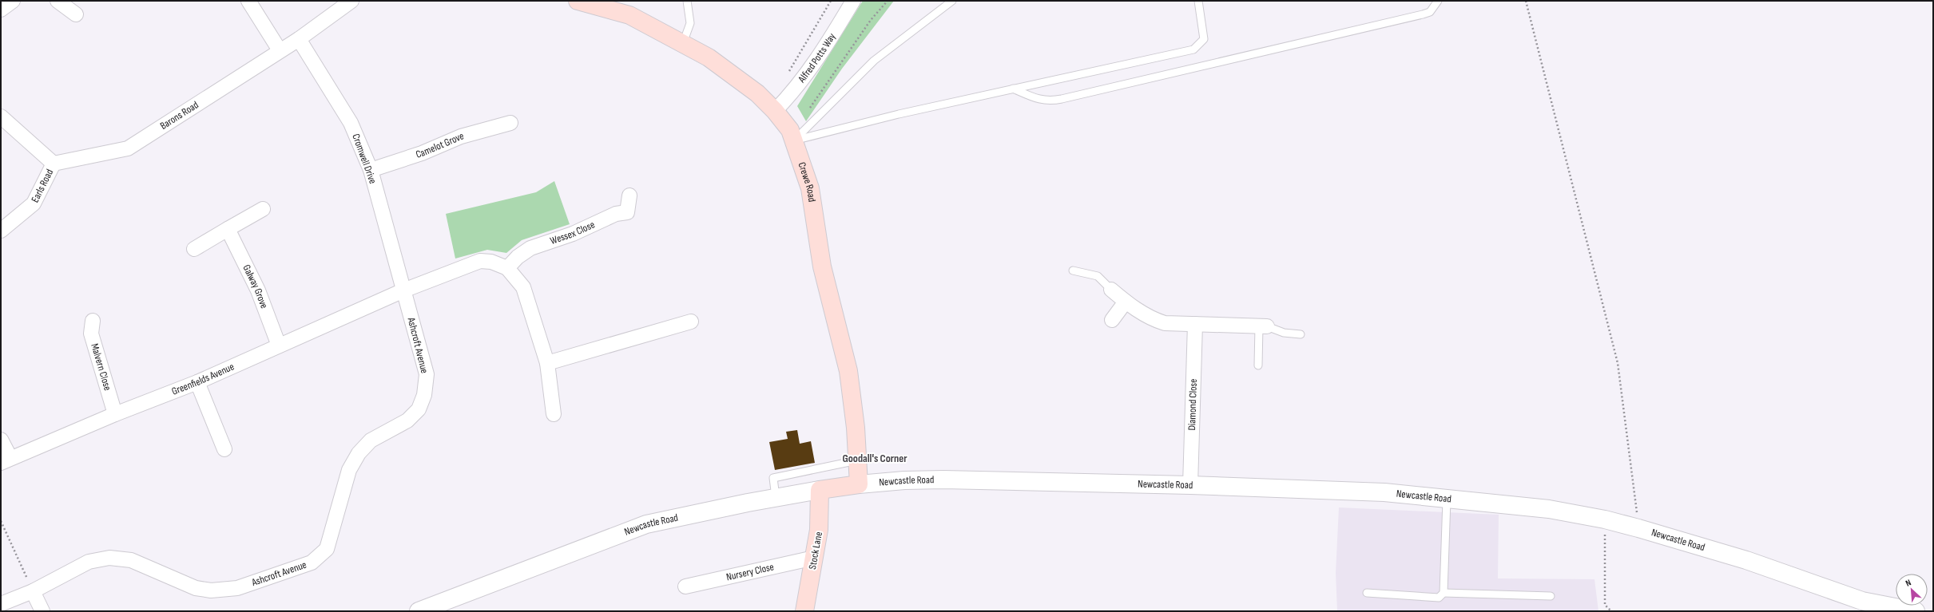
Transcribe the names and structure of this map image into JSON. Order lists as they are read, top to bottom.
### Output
{
  "streets": {
    "main road": ["Crewe Road", "Newcastle Road", "Stock Lane"],
    "street": [
      "Alfred Potts Way",
      "Barons Road",
      "Camelot Grove",
      "Cromwell Drive",
      "Earls Road",
      "Wessex Close",
      "Galway Grove",
      "Ashcroft Avenue",
      "Malvern Close",
      "Greenfields Avenue",
      "Diamond Close",
      "Nursery Close"
    ]
  },
  "crossings": [
    ["Alfred Potts Way", "Crewe Road"],
    ["Barons Road", "Cromwell Drive"],
    ["Barons Road", "Earls Road"],
    ["Camelot Grove", "Cromwell Drive"],
    ["Cromwell Drive", "Ashcroft Avenue"],
    ["Cromwell Drive", "Greenfields Avenue"],
    ["Crewe Road", "Newcastle Road"],
    ["Galway Grove", "Greenfields Avenue"],
    ["Ashcroft Avenue", "Greenfields Avenue"],
    ["Malvern Close", "Greenfields Avenue"],
    ["Diamond Close", "Newcastle Road"],
    ["Newcastle Road", "Stock Lane"],
    ["Stock Lane", "Nursery Close"]
  ],
  "districts": ["Goodall's Corner"],
  "north": "top left"
}
